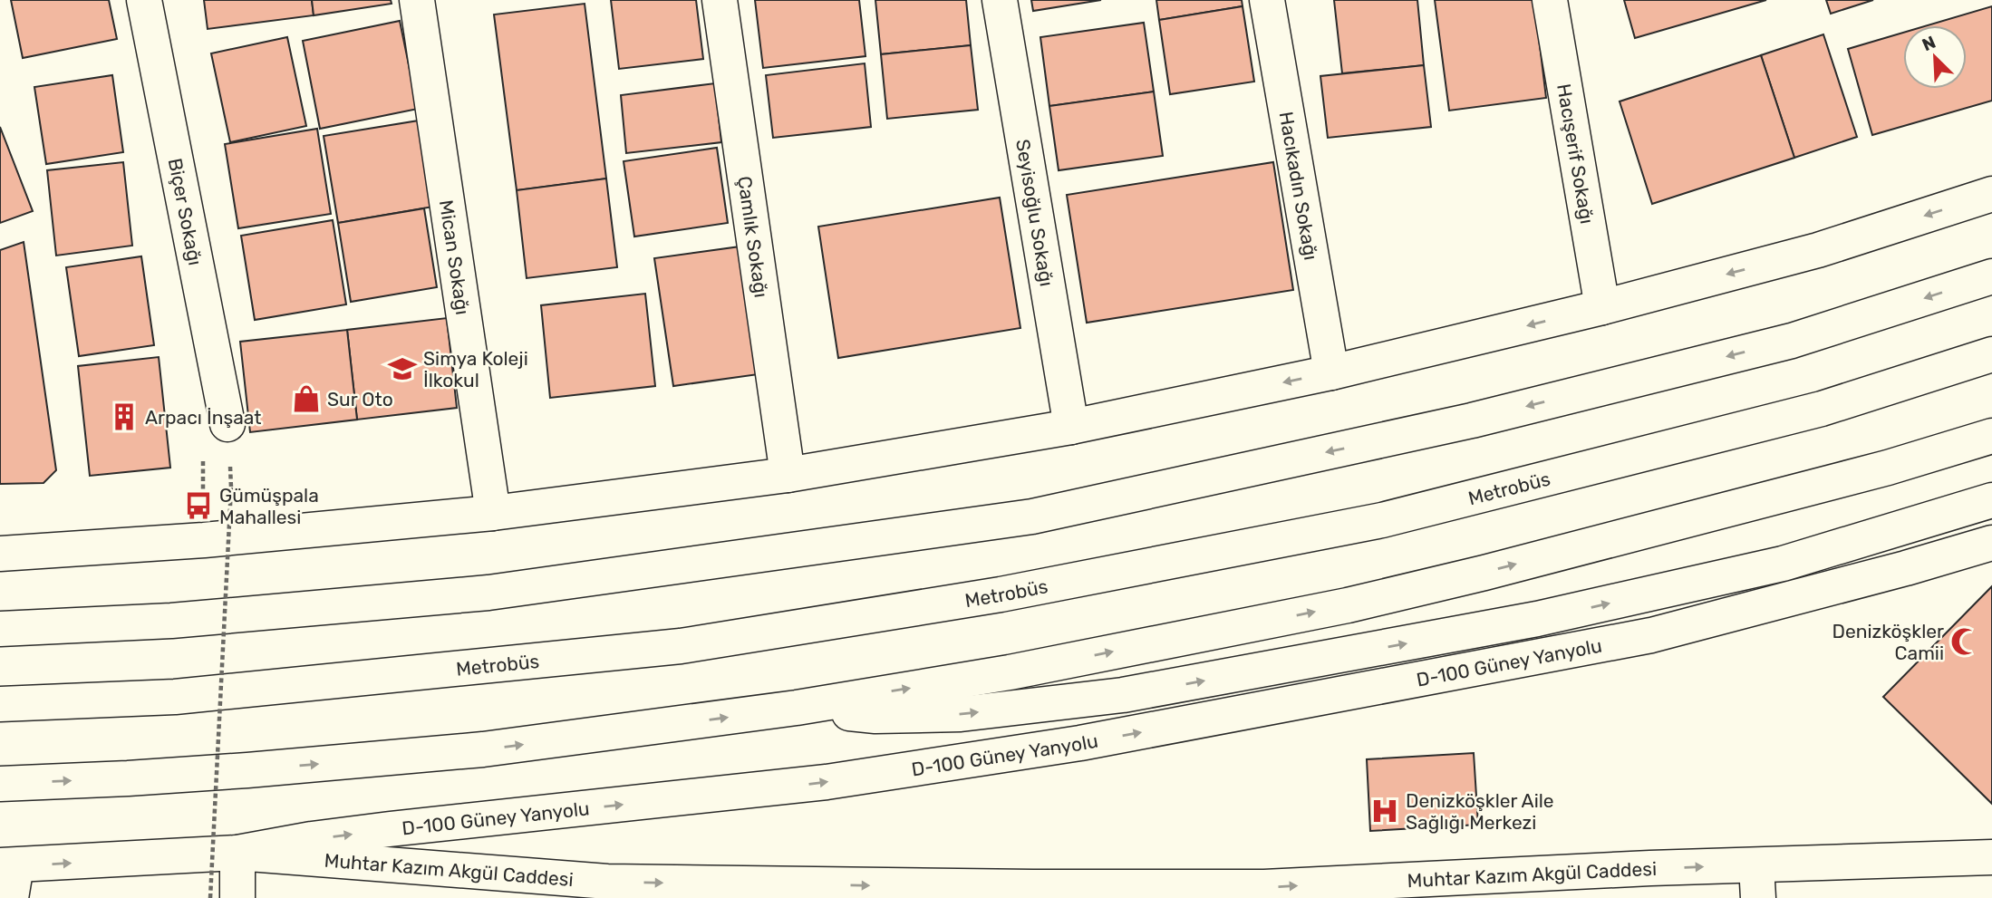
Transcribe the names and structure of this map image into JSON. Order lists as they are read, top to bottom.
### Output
{
  "streets": {
    "main road": [
      "Hacışerif Sokağı",
      "Hacıkadın Sokağı",
      "Biçer Sokağı",
      "Seyisoğlu Sokağı",
      "Çamlık Sokağı",
      "Mican Sokağı",
      "Metrobüs",
      "D-100 Güney Yanyolu",
      "Muhtar Kazım Akgül Caddesi"
    ]
  },
  "crossings": [
    ["D-100 Güney Yanyolu", "Muhtar Kazım Akgül Caddesi"]
  ],
  "places": {
    "school or university": ["Simya Koleji İlkokul"],
    "shop": ["Sur Oto"],
    "building": ["Arpacı İnşaat"],
    "bus stop": ["Gümüşpala Mahallesi"],
    "mosque": ["Denizköşkler Camii"],
    "hospital": ["Denizköşkler Aile Sağlığı Merkezi"]
  },
  "north": "top left"
}
